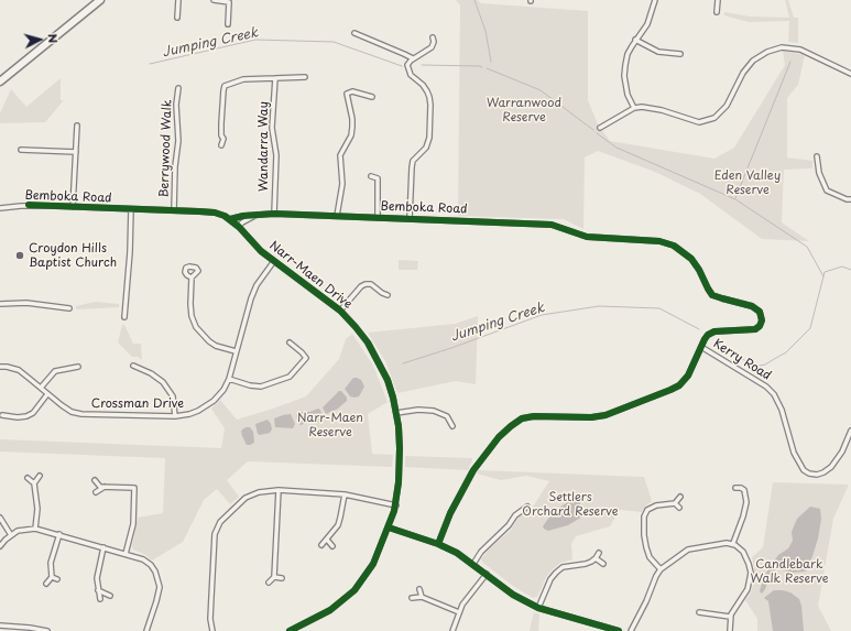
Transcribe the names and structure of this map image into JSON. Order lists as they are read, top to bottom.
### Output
{
  "streets": {
    "street": [
      "Wandarra Way",
      "Berrywood Walk",
      "Bemboka Road",
      "Narr-Maen Drive",
      "Kerry Road",
      "Crossman Drive"
    ]
  },
  "crossings": [
    ["Wandarra Way", "Bemboka Road"],
    ["Berrywood Walk", "Bemboka Road"],
    ["Bemboka Road", "Narr-Maen Drive"],
    ["Bemboka Road", "Kerry Road"],
    ["Narr-Maen Drive", "Crossman Drive"]
  ],
  "water": ["Jumping Creek"],
  "parks": [
    "Warranwood Reserve",
    "Eden Valley Reserve",
    "Narr-Maen Reserve",
    "Settlers Orchard Reserve",
    "Candlebark Walk Reserve"
  ],
  "places": ["Croydon Hills Baptist Church"],
  "north": "right"
}
